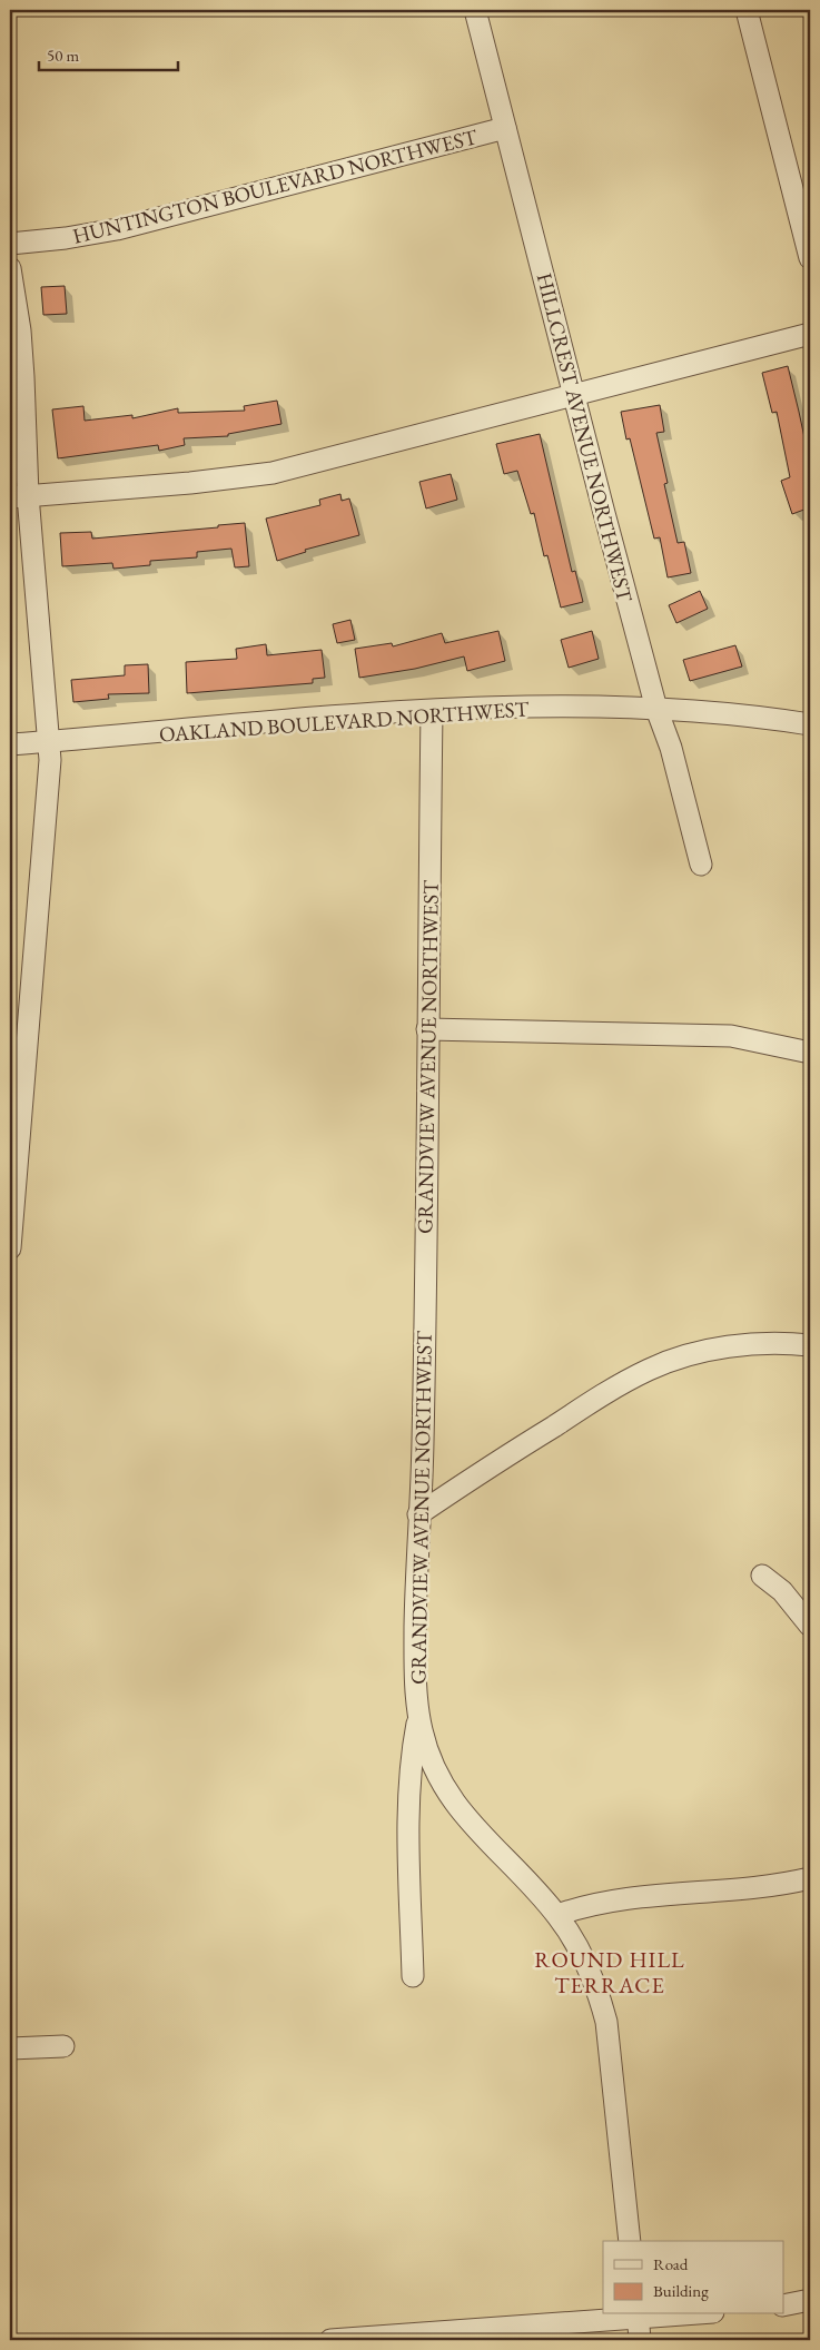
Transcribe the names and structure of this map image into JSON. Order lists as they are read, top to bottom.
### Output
{
  "streets": {
    "street": [
      "HUNTINGTON BOULEVARD NORTHWEST",
      "HILLCREST AVENUE NORTHWEST",
      "OAKLAND BOULEVARD NORTHWEST",
      "GRANDVIEW AVENUE NORTHWEST"
    ]
  },
  "crossings": [
    ["HUNTINGTON BOULEVARD NORTHWEST", "HILLCREST AVENUE NORTHWEST"],
    ["HILLCREST AVENUE NORTHWEST", "OAKLAND BOULEVARD NORTHWEST"],
    ["OAKLAND BOULEVARD NORTHWEST", "GRANDVIEW AVENUE NORTHWEST"]
  ],
  "districts": ["ROUND HILL TERRACE"],
  "legend": ["Road", "Building"],
  "scale_bar": "50 m"
}
